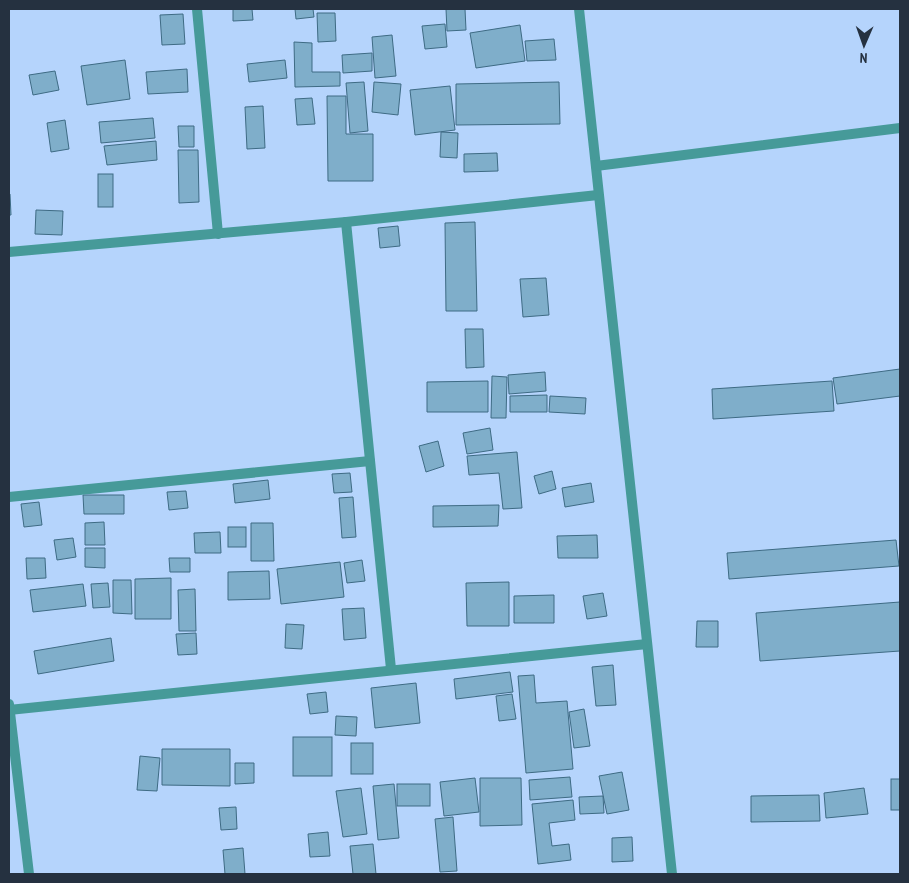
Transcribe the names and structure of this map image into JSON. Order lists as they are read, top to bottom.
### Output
{
  "north": "bottom"
}
